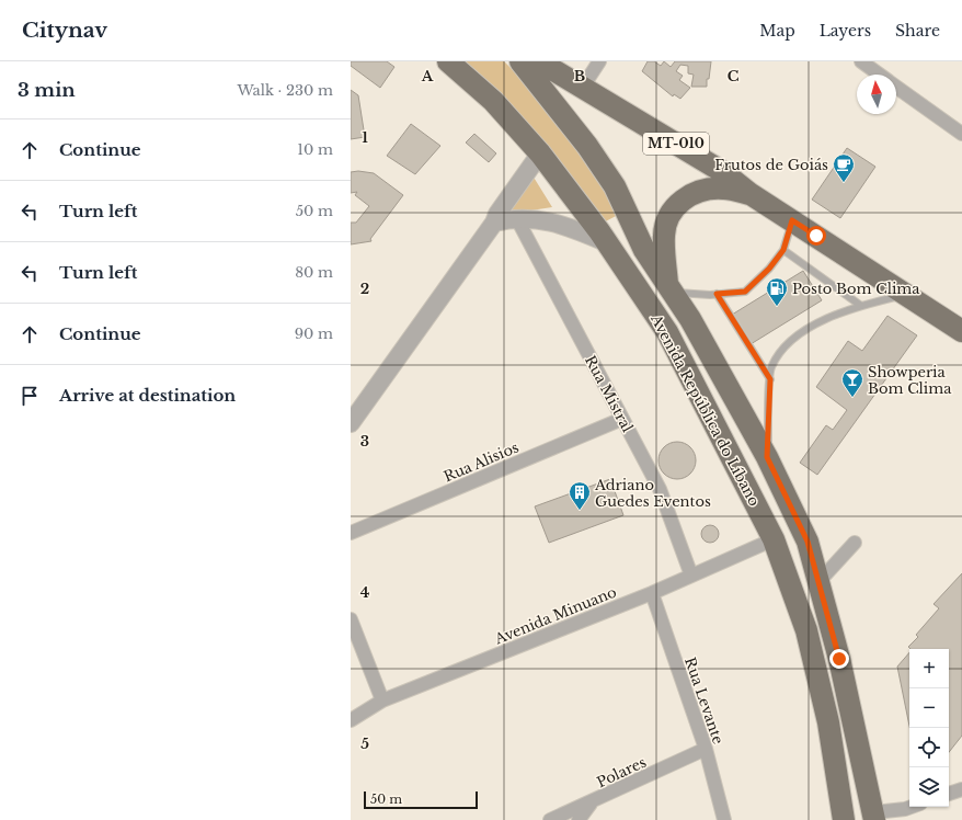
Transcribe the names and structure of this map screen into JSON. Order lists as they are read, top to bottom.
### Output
{
  "streets": {
    "main road": ["MT-010", "Avenida República do Líbano"],
    "street": [
      "Rua Mistral",
      "Rua Alisios",
      "Avenida Minuano",
      "Rua Levante",
      "Polares"
    ]
  },
  "crossings": [
    ["MT-010", "Avenida República do Líbano"],
    ["Rua Mistral", "Rua Alisios"],
    ["Rua Mistral", "Avenida Minuano"],
    ["Avenida República do Líbano", "Avenida Minuano"],
    ["Avenida Minuano", "Rua Levante"],
    ["Rua Levante", "Polares"]
  ],
  "places": {
    "cafe": ["Frutos de Goiás"],
    "fuel station": ["Posto Bom Clima"],
    "bar": ["Showperia Bom Clima"],
    "building": ["Adriano Guedes Eventos"]
  },
  "scale_bar": "50 m",
  "north": "top",
  "page": {
    "header": "Citynav",
    "nav": ["Map", "Layers", "Share"],
    "heading": ["3 min", "Walk · 230 m"],
    "list": [
      ["Continue", "10 m"],
      ["Turn left", "50 m"],
      ["Turn left", "80 m"],
      ["Continue", "90 m"],
      "Arrive at destination"
    ],
    "map_buttons": ["+", "−"],
    "scale": "50 m"
  },
  "grid": {
    "columns": ["A", "B", "C"],
    "rows": [
      "1",
      "2",
      "3",
      "4",
      "5"
    ]
  }
}
